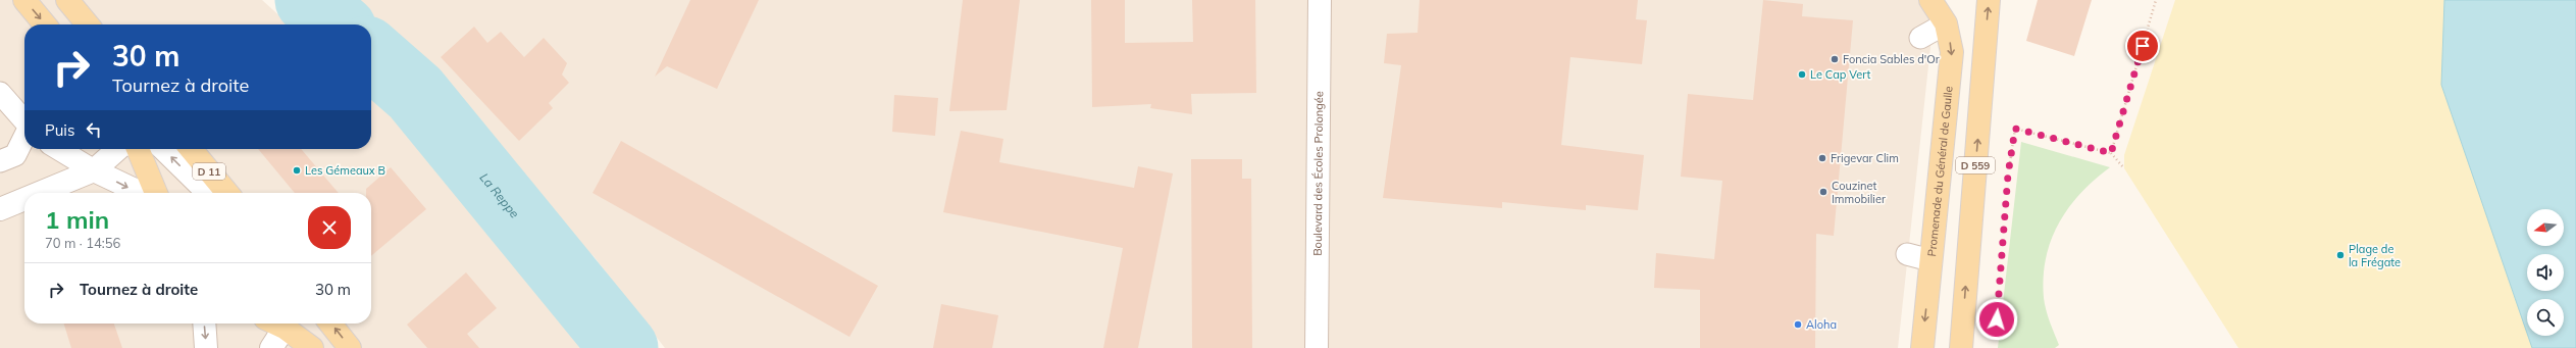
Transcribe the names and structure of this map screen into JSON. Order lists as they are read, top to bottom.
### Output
{
  "streets": {
    "main road": ["D 559", "D 11", "Promenade du Général de Gaulle"],
    "street": ["Boulevard des Écoles Prolongée"]
  },
  "water": ["La Reppe"],
  "places": [
    "Foncia Sables d'Or",
    "Le Cap Vert",
    "Frigevar Clim",
    "Les Gémeaux B",
    "Couzinet Immobilier",
    "Plage de la Frégate",
    "Aloha"
  ],
  "north": "left",
  "page": {
    "turn": ["30 m", "Tournez à droite"],
    "then": "Puis",
    "heading": ["1 min", "70 m · 14:56"],
    "list": [
      {
        "name": "Tournez à droite",
        "value": "30 m"
      }
    ]
  }
}
